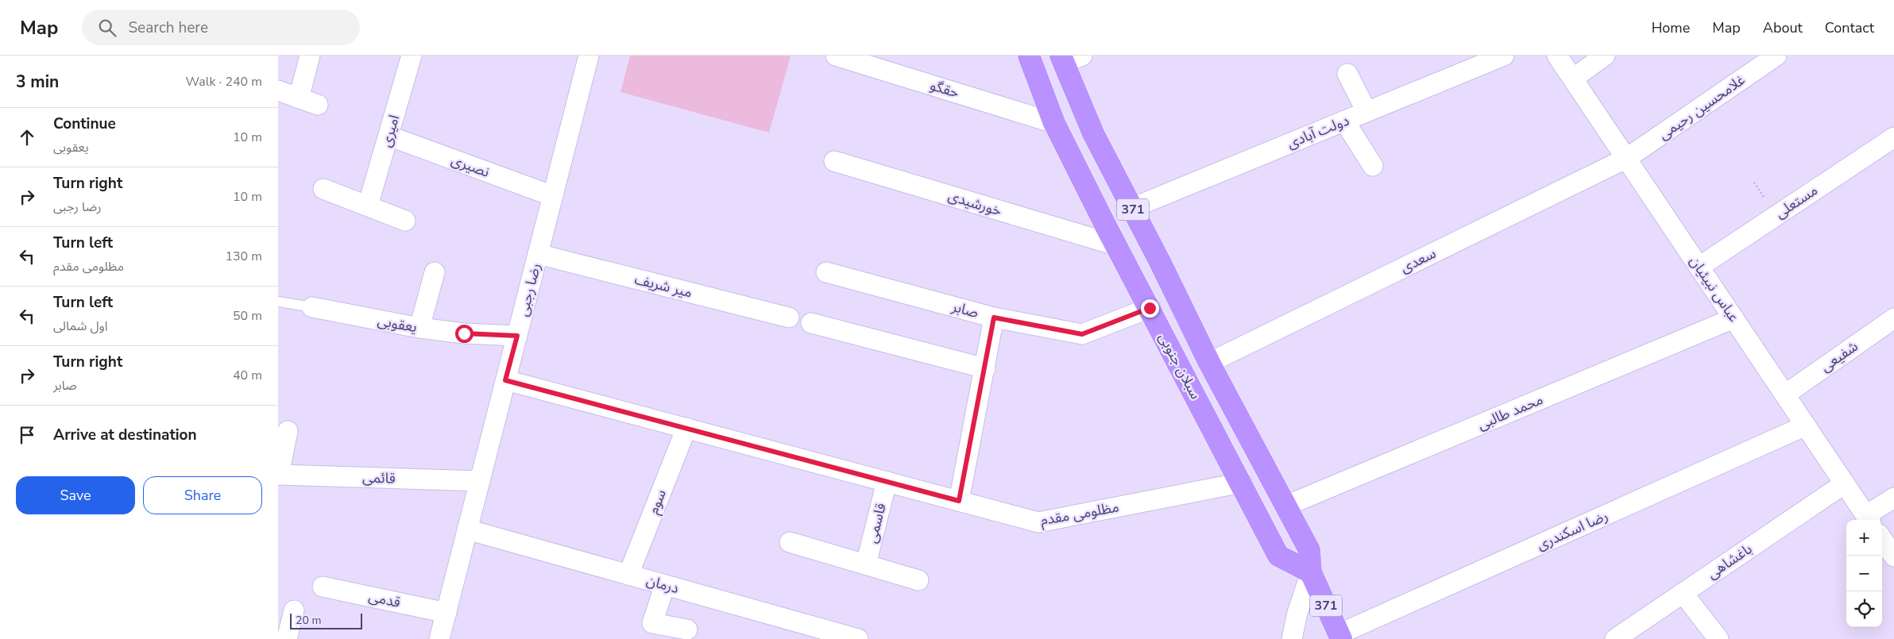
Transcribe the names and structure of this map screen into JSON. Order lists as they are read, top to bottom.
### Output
{
  "streets": {
    "main road": ["371", "سبلان جنوبی"],
    "street": [
      "حقگو",
      "غلامحسین رحیمی",
      "امیری",
      "دولت آبادی",
      "نصیری",
      "مستعلی",
      "خورشیدی",
      "سعدی",
      "میر شریف",
      "عباس نبیئیان",
      "رضا رجبی",
      "صابر",
      "یعقوبی",
      "شفیعی",
      "محمد طالبی",
      "قائمی",
      "سوم",
      "مظلومی مقدم",
      "قاسمی",
      "رضا اسکندری",
      "باغشاهی",
      "درمان",
      "قدمی"
    ]
  },
  "crossings": [
    ["حقگو", "سبلان جنوبی"],
    ["غلامحسین رحیمی", "سعدی"],
    ["غلامحسین رحیمی", "عباس نبیئیان"],
    ["امیری", "نصیری"],
    ["دولت آبادی", "سبلان جنوبی"],
    ["نصیری", "رضا رجبی"],
    ["مستعلی", "عباس نبیئیان"],
    ["خورشیدی", "سبلان جنوبی"],
    ["سعدی", "عباس نبیئیان"],
    ["سعدی", "سبلان جنوبی"],
    ["میر شریف", "رضا رجبی"],
    ["عباس نبیئیان", "شفیعی"],
    ["عباس نبیئیان", "محمد طالبی"],
    ["عباس نبیئیان", "رضا اسکندری"],
    ["عباس نبیئیان", "باغشاهی"],
    ["رضا رجبی", "یعقوبی"],
    ["رضا رجبی", "قائمی"],
    ["رضا رجبی", "مظلومی مقدم"],
    ["رضا رجبی", "درمان"],
    ["رضا رجبی", "قدمی"],
    ["صابر", "سبلان جنوبی"],
    ["سبلان جنوبی", "محمد طالبی"],
    ["سبلان جنوبی", "مظلومی مقدم"],
    ["سبلان جنوبی", "رضا اسکندری"],
    ["سوم", "مظلومی مقدم"],
    ["سوم", "درمان"],
    ["مظلومی مقدم", "قاسمی"]
  ],
  "scale_bar": "20 m",
  "page": {
    "header": "Map",
    "search": "Search here",
    "nav": [
      "Home",
      "Map",
      "About",
      "Contact"
    ],
    "heading": ["3 min", "Walk · 240 m"],
    "list": [
      ["Continue", "یعقوبی", "10 m"],
      ["Turn right", "رضا رجبی", "10 m"],
      ["Turn left", "مظلومی مقدم", "130 m"],
      ["Turn left", "اول شمالی", "50 m"],
      ["Turn right", "صابر", "40 m"],
      "Arrive at destination"
    ],
    "buttons": ["Save", "Share"],
    "map_buttons": ["+", "−"],
    "scale": "20 m"
  }
}
